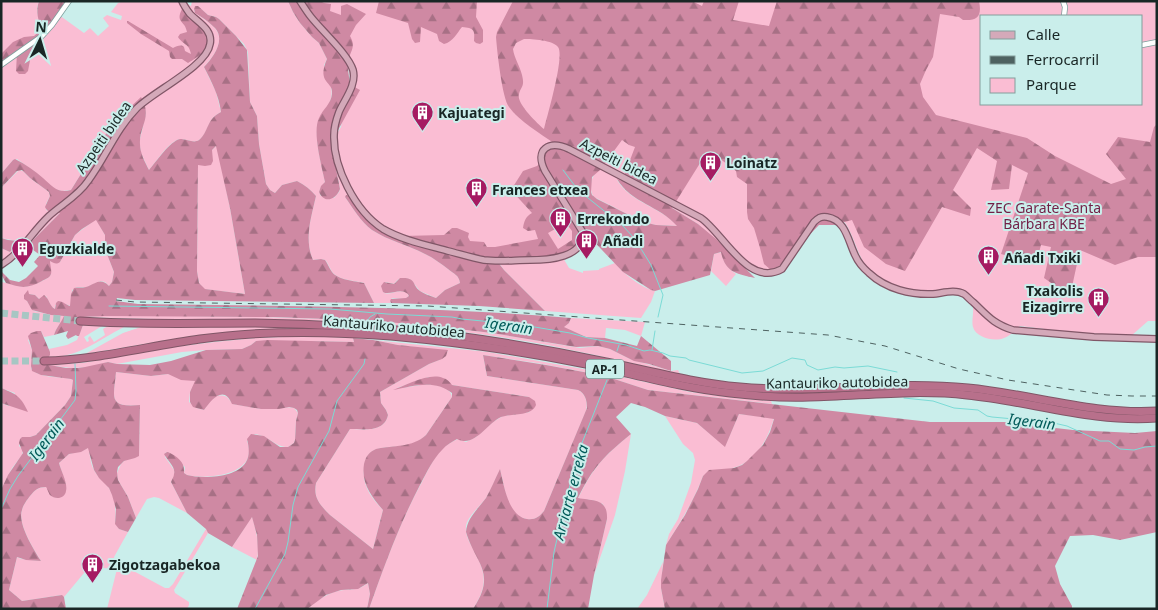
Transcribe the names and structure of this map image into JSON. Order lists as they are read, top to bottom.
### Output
{
  "streets": {
    "highway": ["Kantauriko autobidea", "AP-1"],
    "main road": ["Azpeiti bidea"]
  },
  "water": ["Igerain", "Arriarte erreka"],
  "parks": ["ZEC Garate-Santa Bárbara KBE"],
  "places": {
    "building": [
      "Kajuategi",
      "Loinatz",
      "Frances etxea",
      "Errekondo",
      "Añadi",
      "Eguzkialde",
      "Añadi Txiki",
      "Txakolis Eizagirre",
      "Zigotzagabekoa"
    ]
  },
  "legend": ["Calle", "Ferrocarril", "Parque"],
  "north": "top"
}
